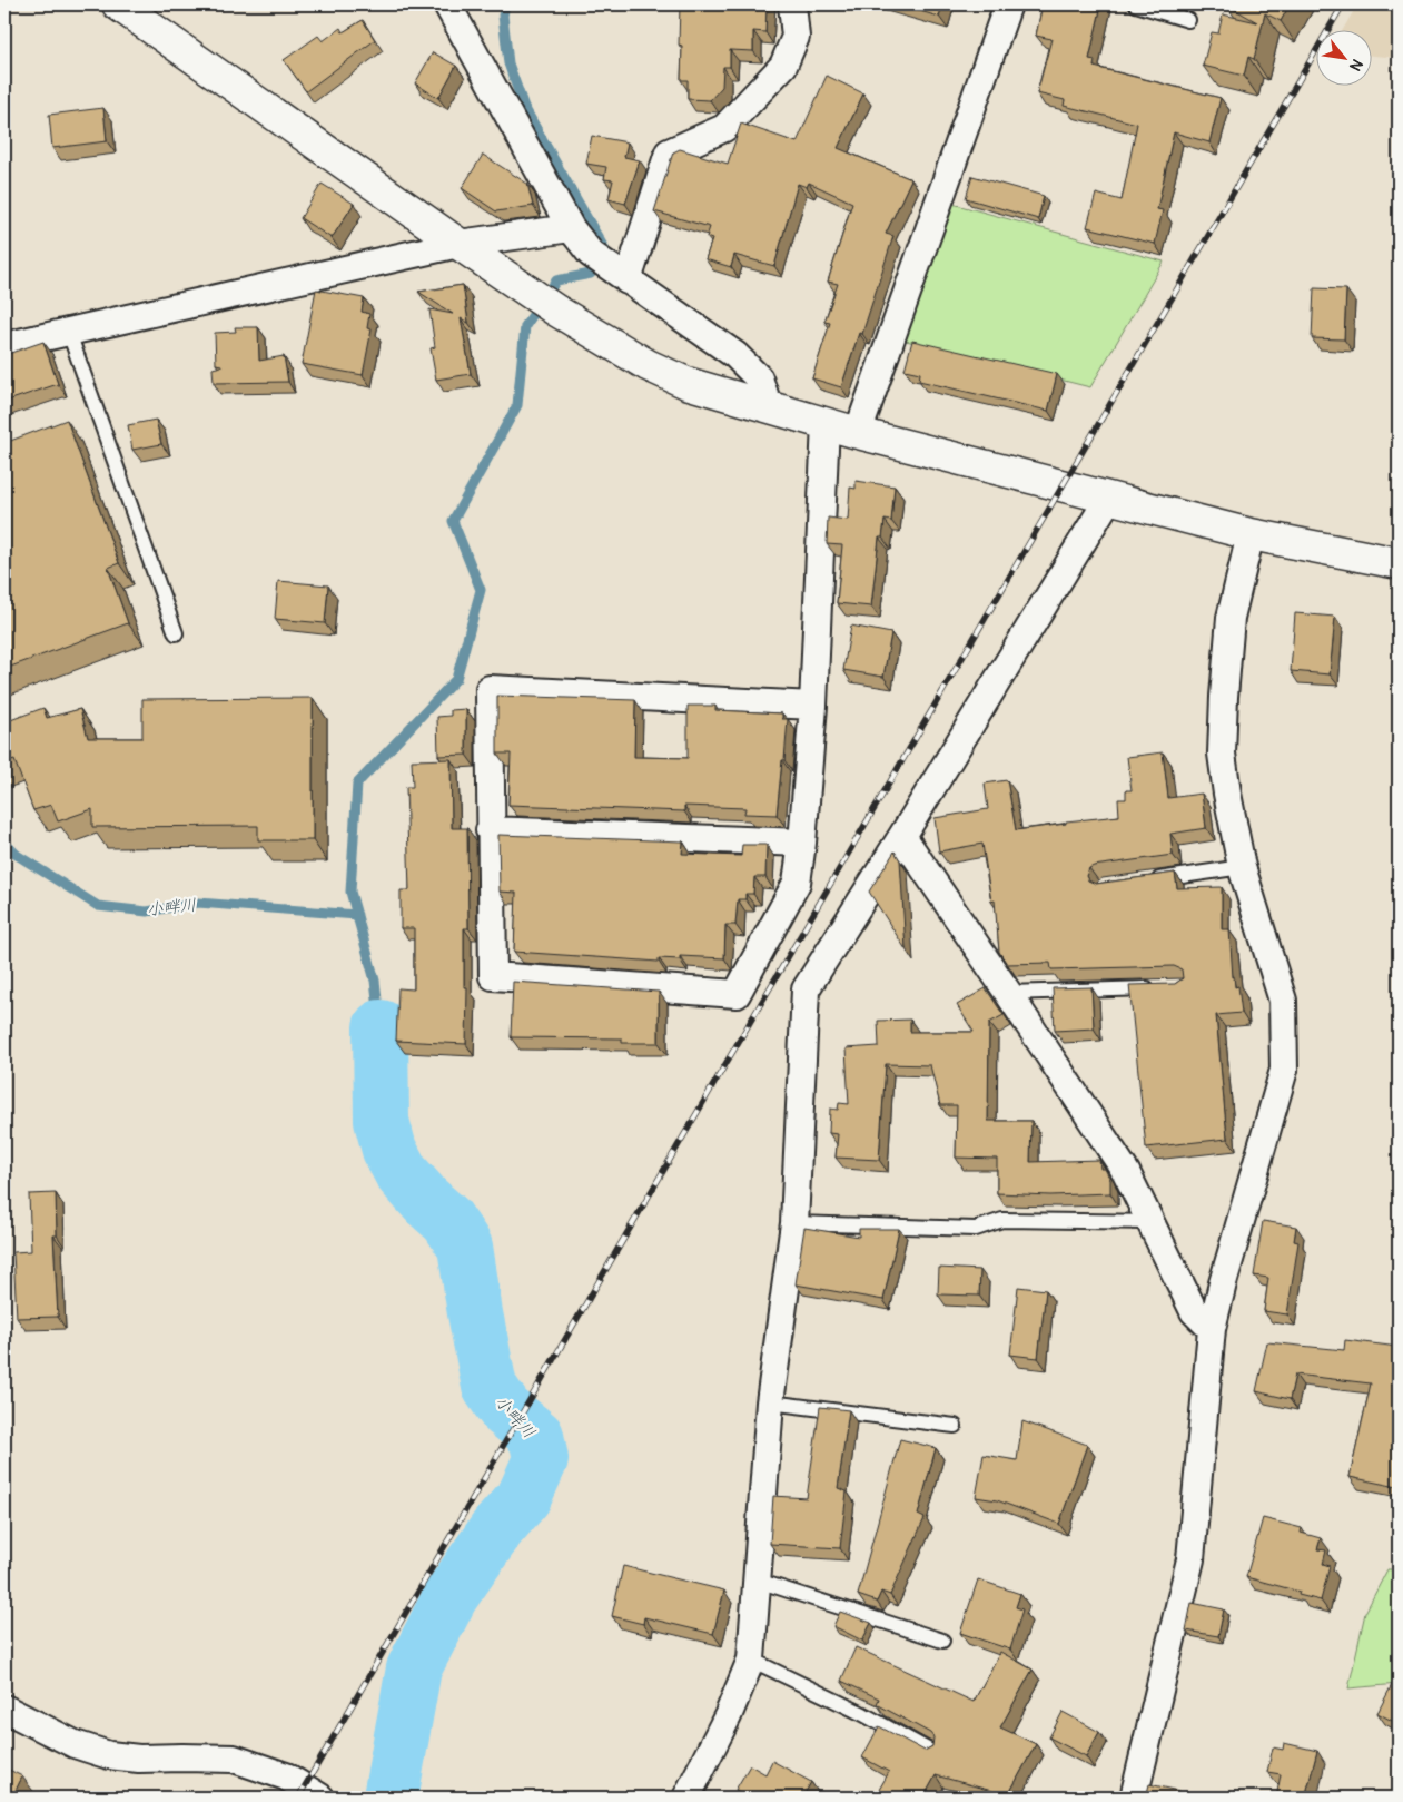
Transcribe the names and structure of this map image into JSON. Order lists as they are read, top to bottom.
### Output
{
  "water": ["小畔川"],
  "north": "bottom right"
}
